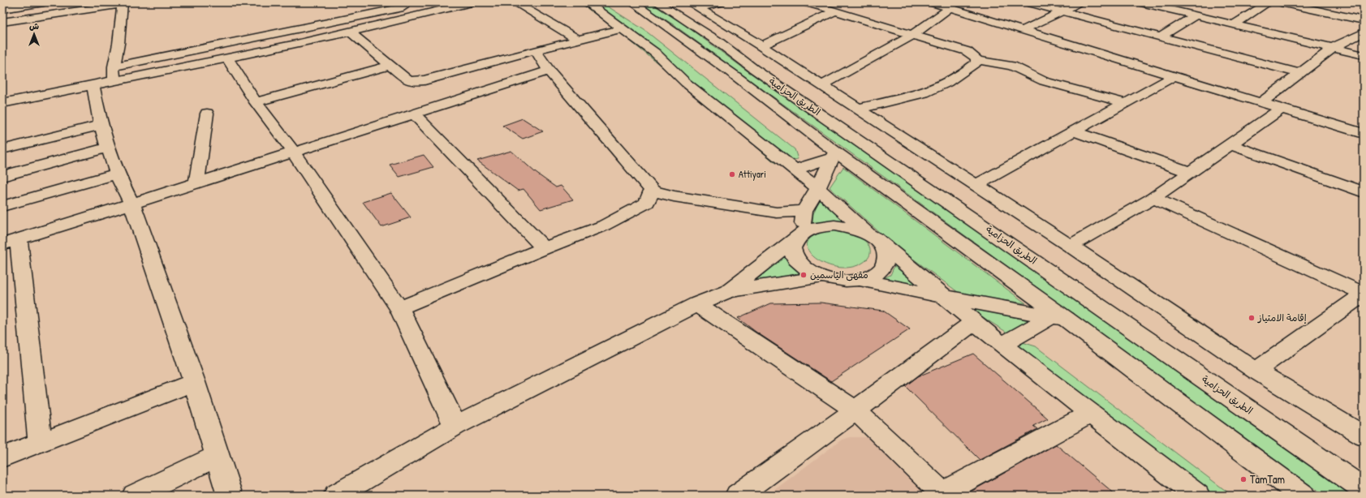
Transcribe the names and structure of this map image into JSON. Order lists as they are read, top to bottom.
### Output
{
  "streets": {
    "main road": ["الطريق الحزامية"]
  },
  "places": [
    "Attiyari",
    "مقهى الياسمين",
    "إقامة الامتياز",
    "TamTam"
  ],
  "north": "top"
}
